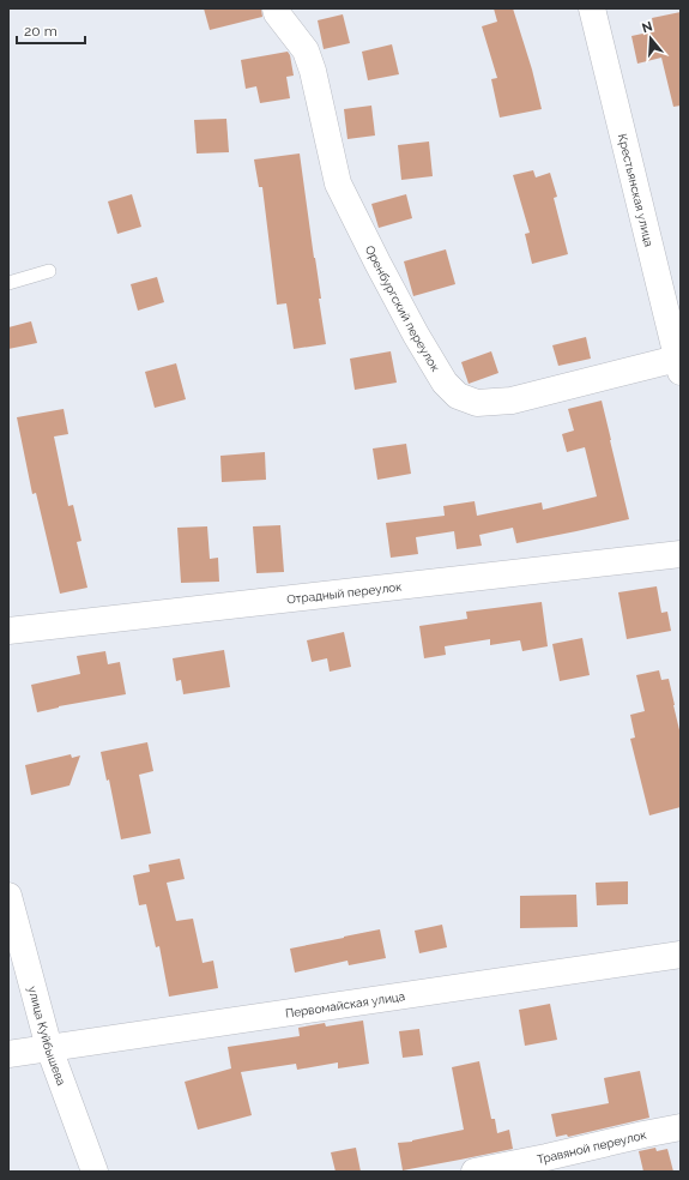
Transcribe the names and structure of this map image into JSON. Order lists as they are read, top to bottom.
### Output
{
  "streets": {
    "street": [
      "Крестьянская улица",
      "Оренбургский переулок",
      "Отрадный переулок",
      "Первомайская улица",
      "улица Куйбышева",
      "Травяной переулок"
    ]
  },
  "crossings": [
    ["Крестьянская улица", "Оренбургский переулок"],
    ["Первомайская улица", "улица Куйбышева"]
  ],
  "scale_bar": "20 m",
  "north": "top"
}
